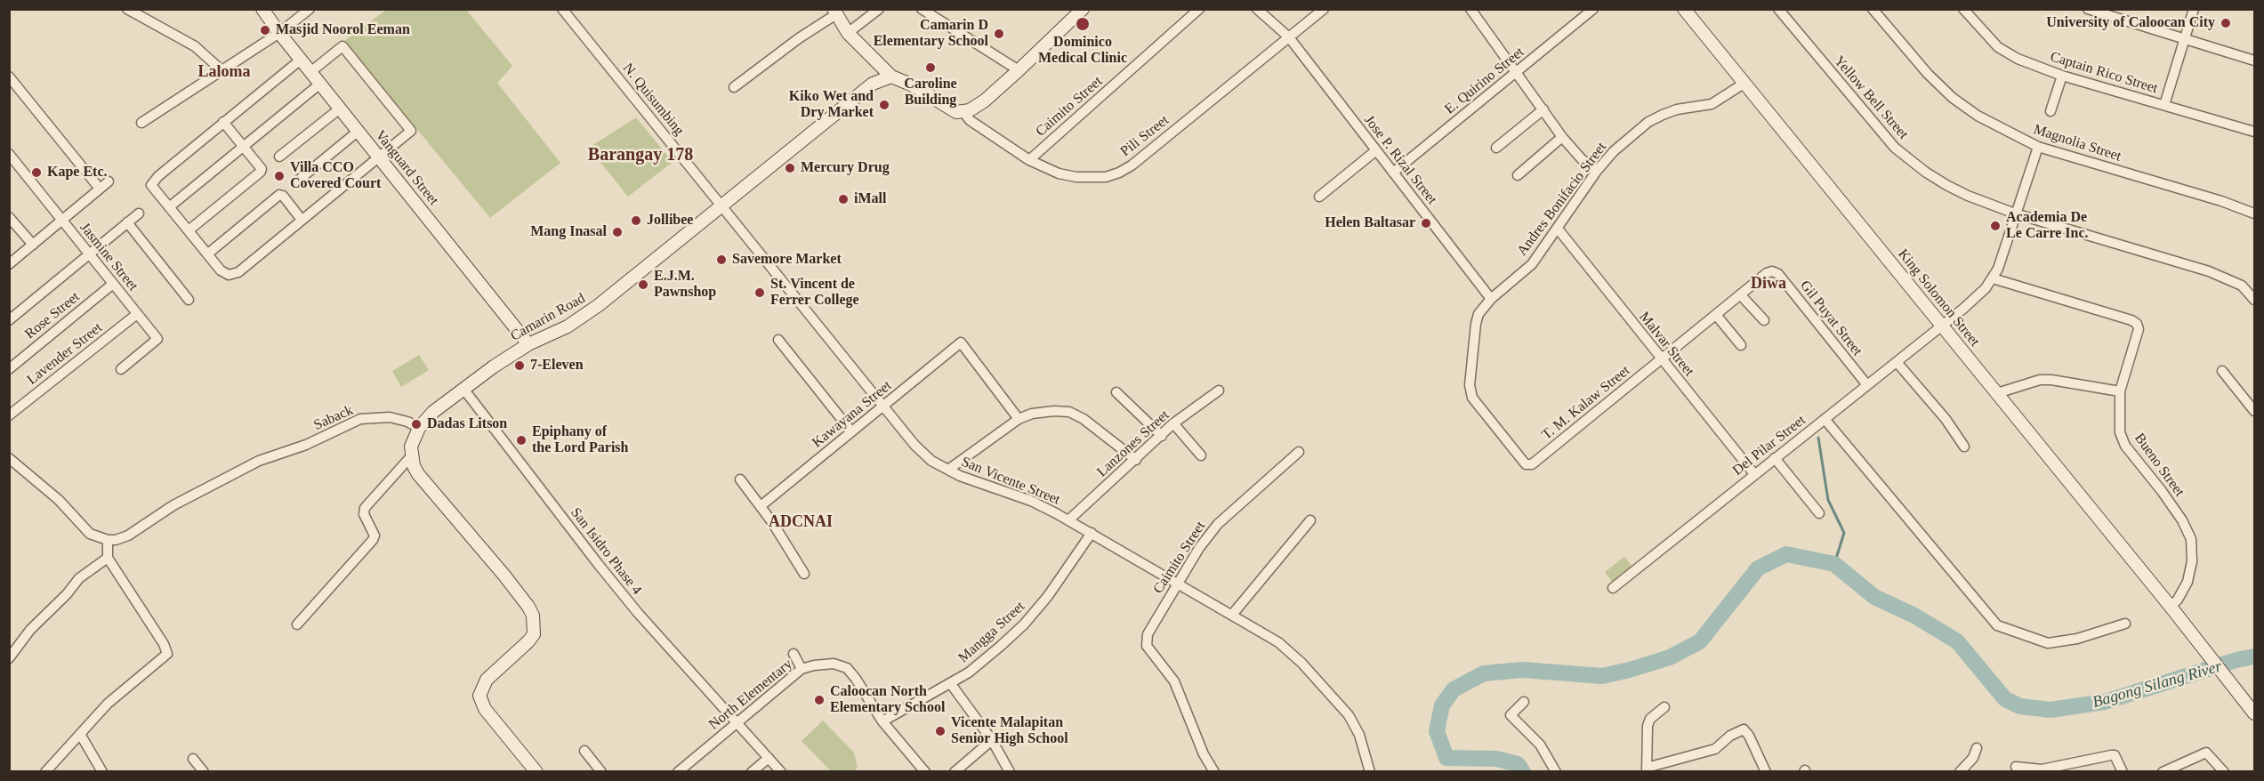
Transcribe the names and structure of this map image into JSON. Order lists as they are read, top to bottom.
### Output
{
  "streets": {
    "street": [
      "Captain Rico Street",
      "E. Quirino Street",
      "Yellow Bell Street",
      "N. Quisumbing",
      "Caimito Street",
      "Pili Street",
      "Magnolia Street",
      "Jose P. Rizal Street",
      "Vanguard Street",
      "Andres Bonifacio Street",
      "Jasmine Street",
      "King Solomon Street",
      "Rose Street",
      "Camarin Road",
      "Gil Puyat Street",
      "Malvar Street",
      "Lavender Street",
      "T. M. Kalaw Street",
      "Kawayana Street",
      "Saback",
      "Lanzones Street",
      "Del Pilar Street",
      "Bueno Street",
      "San Vicente Street",
      "San Isidro Phase 4",
      "Mangga Street",
      "North Elementary"
    ]
  },
  "crossings": [
    ["E. Quirino Street", "Jose P. Rizal Street"],
    ["N. Quisumbing", "Camarin Road"],
    ["N. Quisumbing", "San Vicente Street"],
    ["Caimito Street", "Pili Street"],
    ["Caimito Street", "San Vicente Street"],
    ["Pili Street", "Jose P. Rizal Street"],
    ["Jose P. Rizal Street", "Andres Bonifacio Street"],
    ["Vanguard Street", "Camarin Road"],
    ["Andres Bonifacio Street", "King Solomon Street"],
    ["Andres Bonifacio Street", "Malvar Street"],
    ["Andres Bonifacio Street", "T. M. Kalaw Street"],
    ["Jasmine Street", "Rose Street"],
    ["Jasmine Street", "Lavender Street"],
    ["King Solomon Street", "Del Pilar Street"],
    ["King Solomon Street", "Bueno Street"],
    ["Camarin Road", "Saback"],
    ["Camarin Road", "San Vicente Street"],
    ["Camarin Road", "San Isidro Phase 4"],
    ["Gil Puyat Street", "T. M. Kalaw Street"],
    ["Gil Puyat Street", "Del Pilar Street"],
    ["Malvar Street", "T. M. Kalaw Street"],
    ["Malvar Street", "Del Pilar Street"],
    ["Kawayana Street", "San Vicente Street"],
    ["Lanzones Street", "San Vicente Street"],
    ["San Vicente Street", "Mangga Street"],
    ["San Isidro Phase 4", "North Elementary"],
    ["Mangga Street", "North Elementary"]
  ],
  "districts": [
    "Laloma",
    "Barangay 178",
    "Diwa",
    "ADCNAI"
  ],
  "water": ["Bagong Silang River"],
  "places": [
    "University of Caloocan City",
    "Dominico Medical Clinic",
    "Masjid Noorol Eeman",
    "Camarin D Elementary School",
    "Caroline Building",
    "Kiko Wet and Dry Market",
    "Mercury Drug",
    "Kape Etc.",
    "Villa CCO Covered Court",
    "iMall",
    "Jollibee",
    "Helen Baltasar",
    "Academia De Le Carre Inc.",
    "Mang Inasal",
    "Savemore Market",
    "E.J.M. Pawnshop",
    "St. Vincent de Ferrer College",
    "7-Eleven",
    "Dadas Litson",
    "Epiphany of the Lord Parish",
    "Caloocan North Elementary School",
    "Vicente Malapitan Senior High School"
  ]
}
